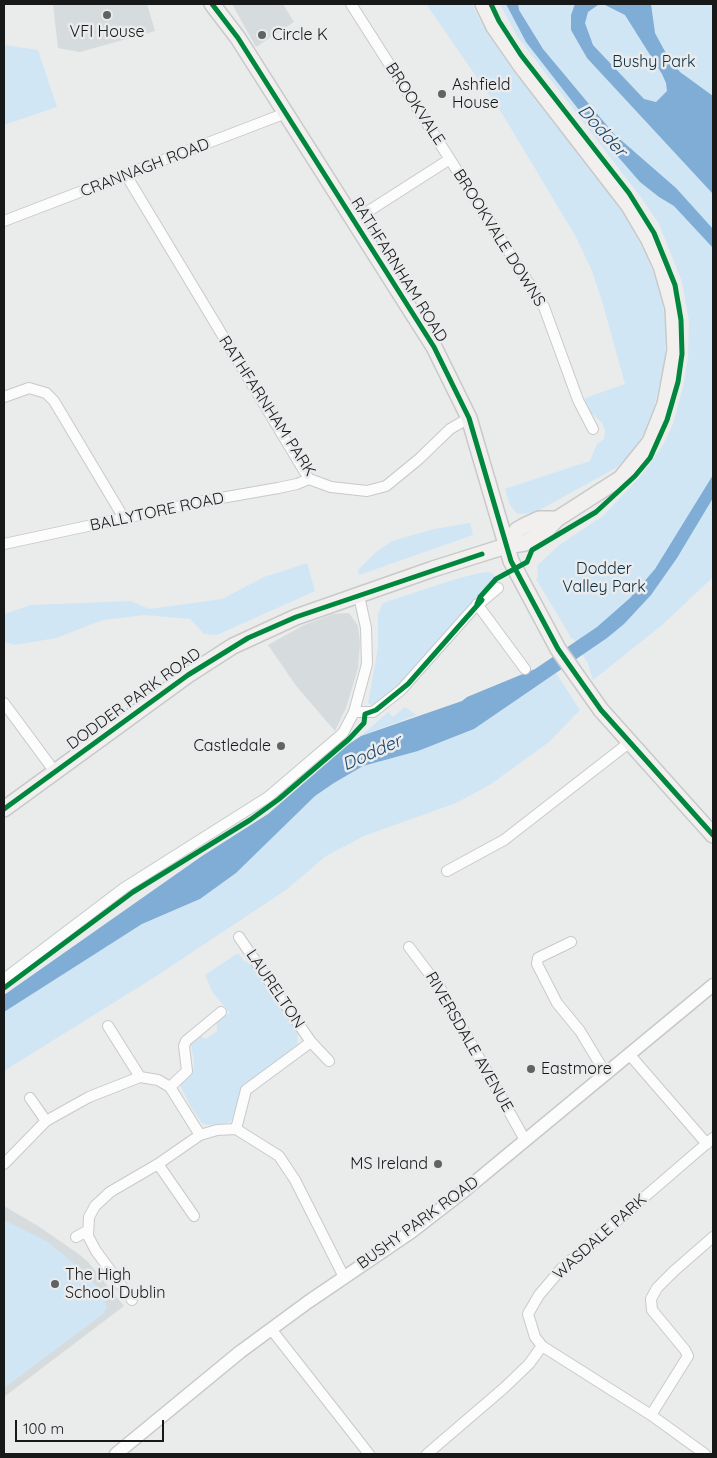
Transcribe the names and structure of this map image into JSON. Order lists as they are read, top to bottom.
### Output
{
  "streets": {
    "main road": ["RATHFARNHAM ROAD", "DODDER PARK ROAD"],
    "street": [
      "BROOKVALE",
      "CRANNAGH ROAD",
      "BROOKVALE DOWNS",
      "RATHFARNHAM PARK",
      "BALLYTORE ROAD",
      "LAURELTON",
      "RIVERSDALE AVENUE",
      "BUSHY PARK ROAD",
      "WASDALE PARK"
    ]
  },
  "crossings": [
    ["BROOKVALE", "BROOKVALE DOWNS"],
    ["BROOKVALE", "RATHFARNHAM ROAD"],
    ["CRANNAGH ROAD", "RATHFARNHAM ROAD"],
    ["CRANNAGH ROAD", "RATHFARNHAM PARK"],
    ["RATHFARNHAM ROAD", "RATHFARNHAM PARK"],
    ["RATHFARNHAM ROAD", "DODDER PARK ROAD"],
    ["RATHFARNHAM PARK", "BALLYTORE ROAD"],
    ["RIVERSDALE AVENUE", "BUSHY PARK ROAD"],
    ["BUSHY PARK ROAD", "WASDALE PARK"]
  ],
  "water": ["Dodder"],
  "parks": ["Bushy Park", "Dodder Valley Park"],
  "places": [
    "VFI House",
    "Circle K",
    "Ashfield House",
    "Castledale",
    "Eastmore",
    "MS Ireland",
    "The High School Dublin"
  ],
  "scale_bar": "100 m"
}
